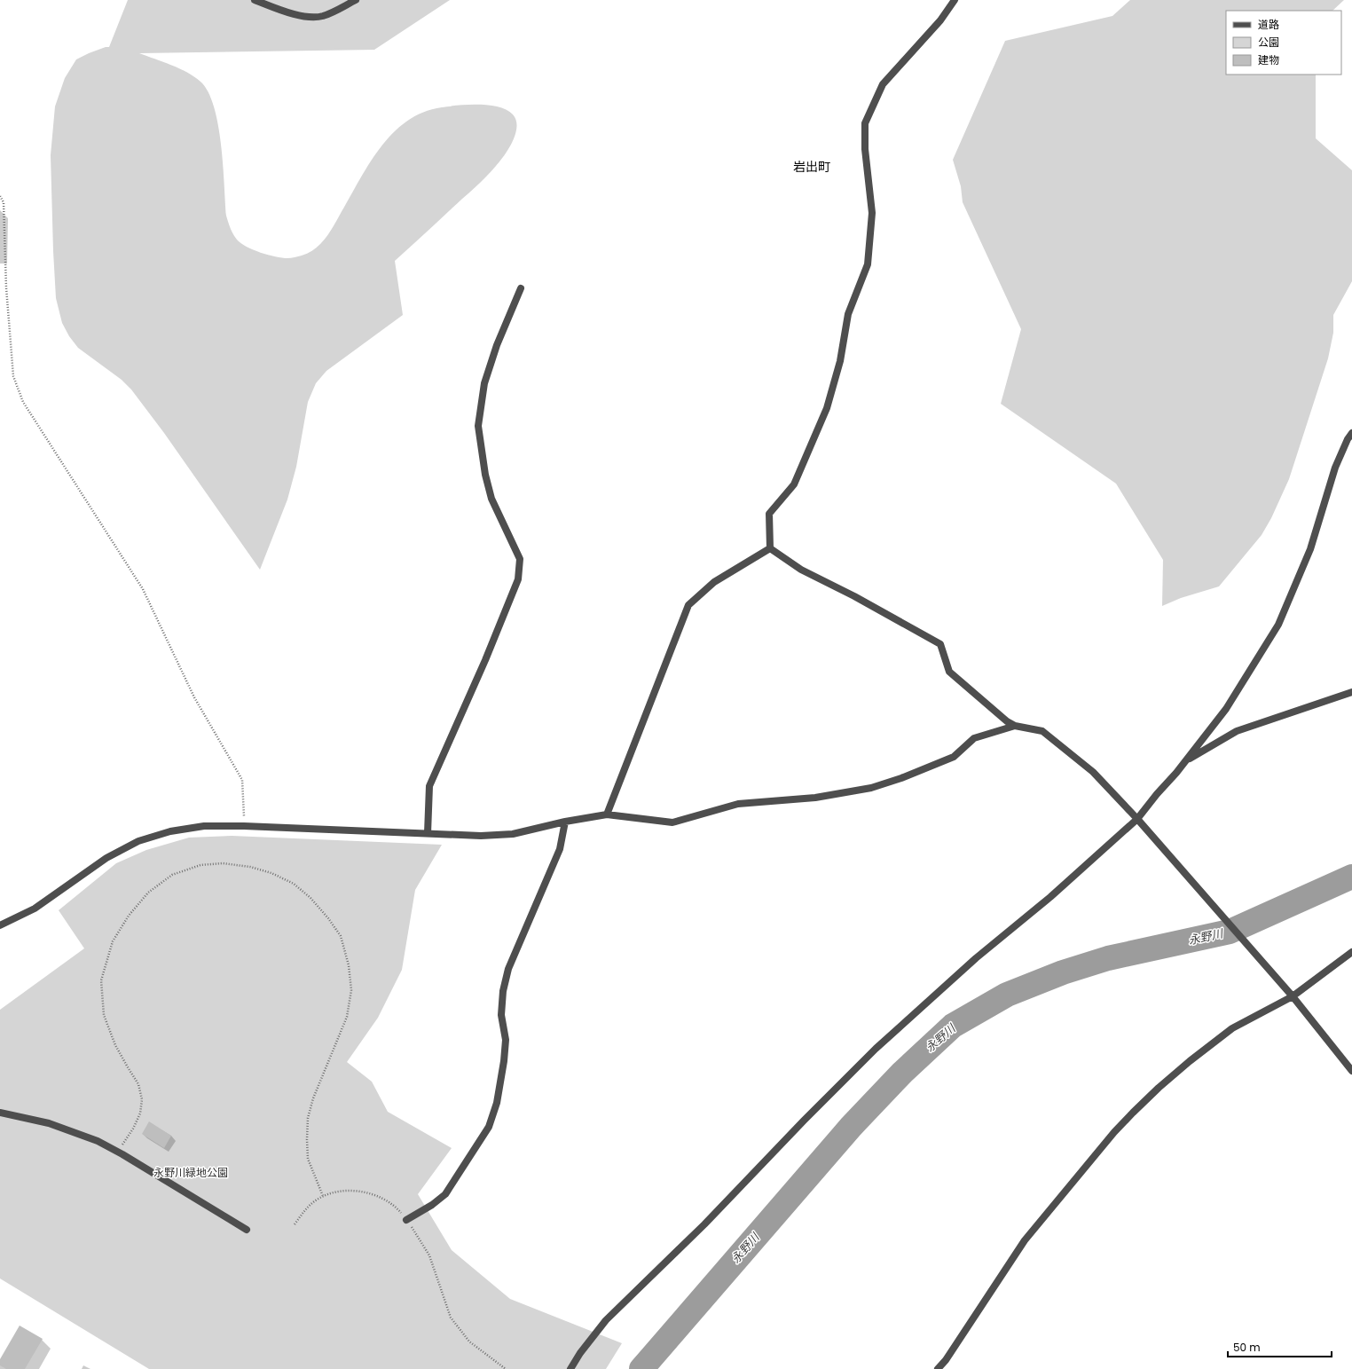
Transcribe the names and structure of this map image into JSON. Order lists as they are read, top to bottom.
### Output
{
  "districts": ["岩出町"],
  "water": ["永野川"],
  "parks": ["永野川緑地公園"],
  "legend": ["道路", "公園", "建物"],
  "scale_bar": "50 m"
}
